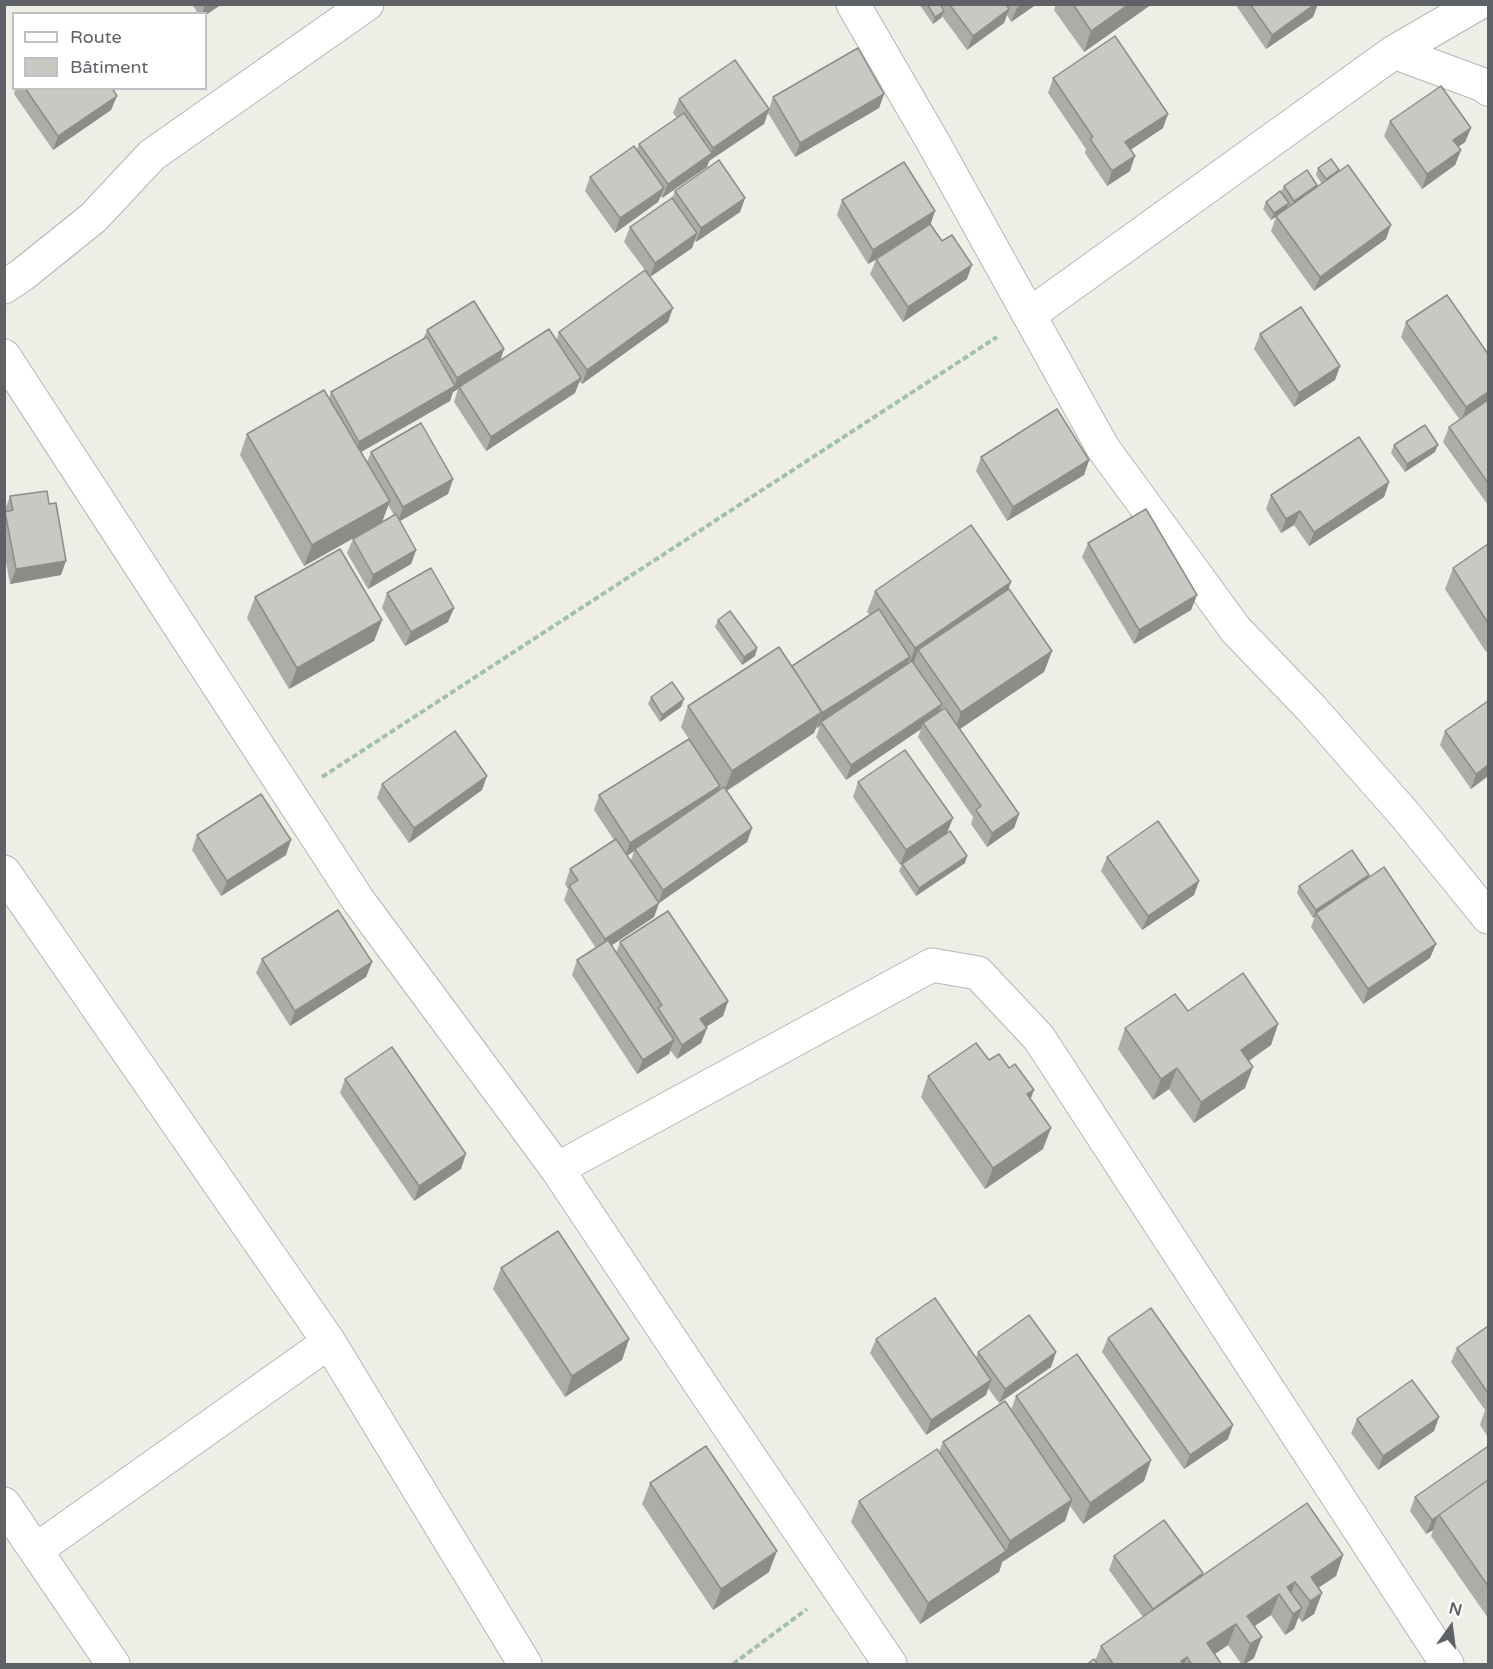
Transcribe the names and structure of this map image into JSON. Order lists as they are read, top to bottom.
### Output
{
  "legend": ["Route", "Bâtiment"],
  "north": "top"
}
